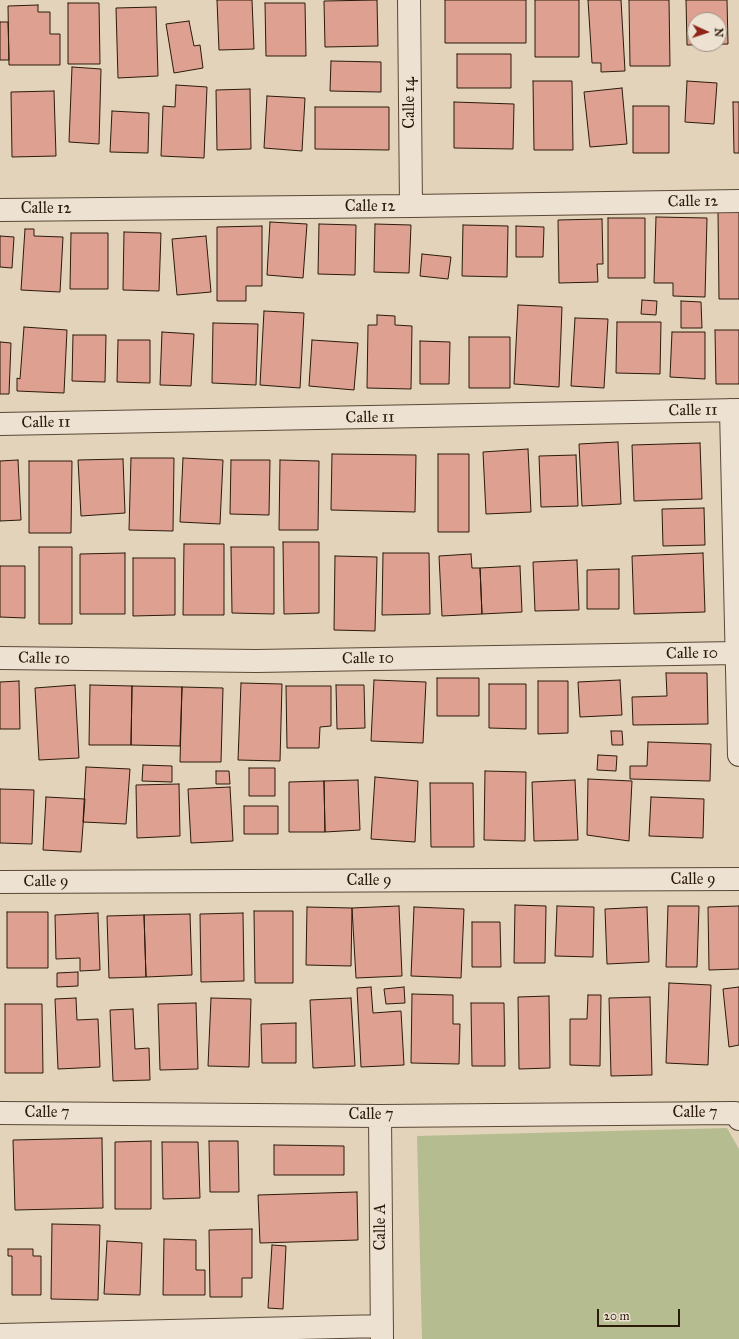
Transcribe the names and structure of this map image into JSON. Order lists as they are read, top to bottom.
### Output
{
  "streets": {
    "street": [
      "Calle 14",
      "Calle 12",
      "Calle 11",
      "Calle 10",
      "Calle 9",
      "Calle 7",
      "Calle A"
    ]
  },
  "crossings": [
    ["Calle 14", "Calle 12"],
    ["Calle 7", "Calle A"]
  ],
  "scale_bar": "20 m",
  "north": "right"
}
